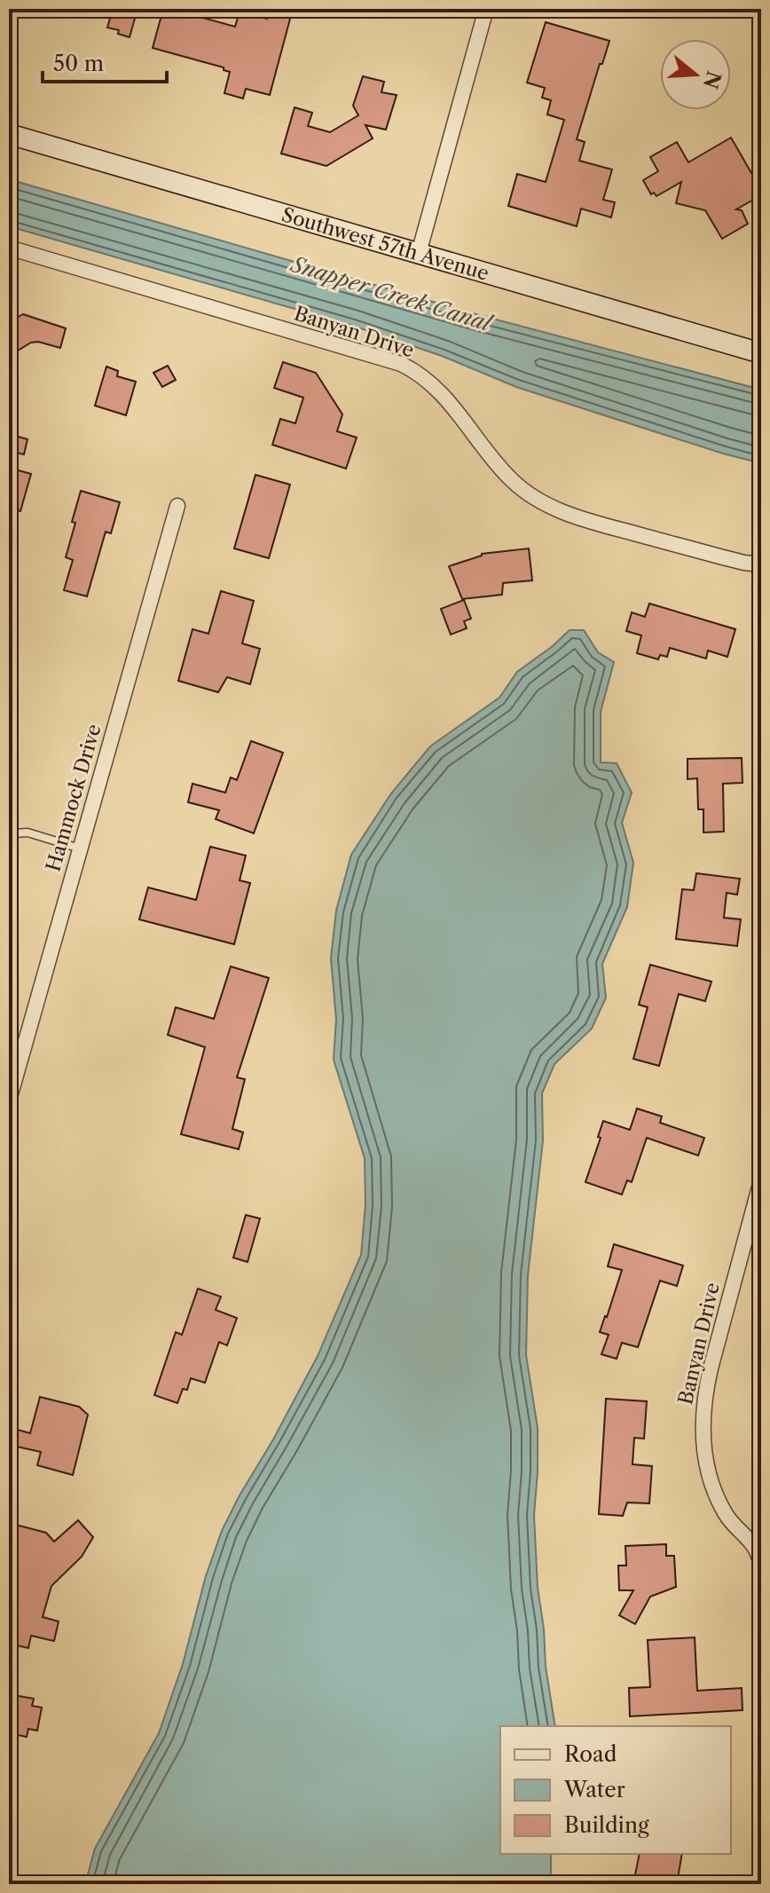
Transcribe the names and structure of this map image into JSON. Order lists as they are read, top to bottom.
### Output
{
  "streets": {
    "main road": ["Southwest 57th Avenue"],
    "street": ["Banyan Drive", "Hammock Drive"]
  },
  "water": ["Snapper Creek Canal"],
  "legend": ["Road", "Water", "Building"],
  "scale_bar": "50 m",
  "north": "right"
}
